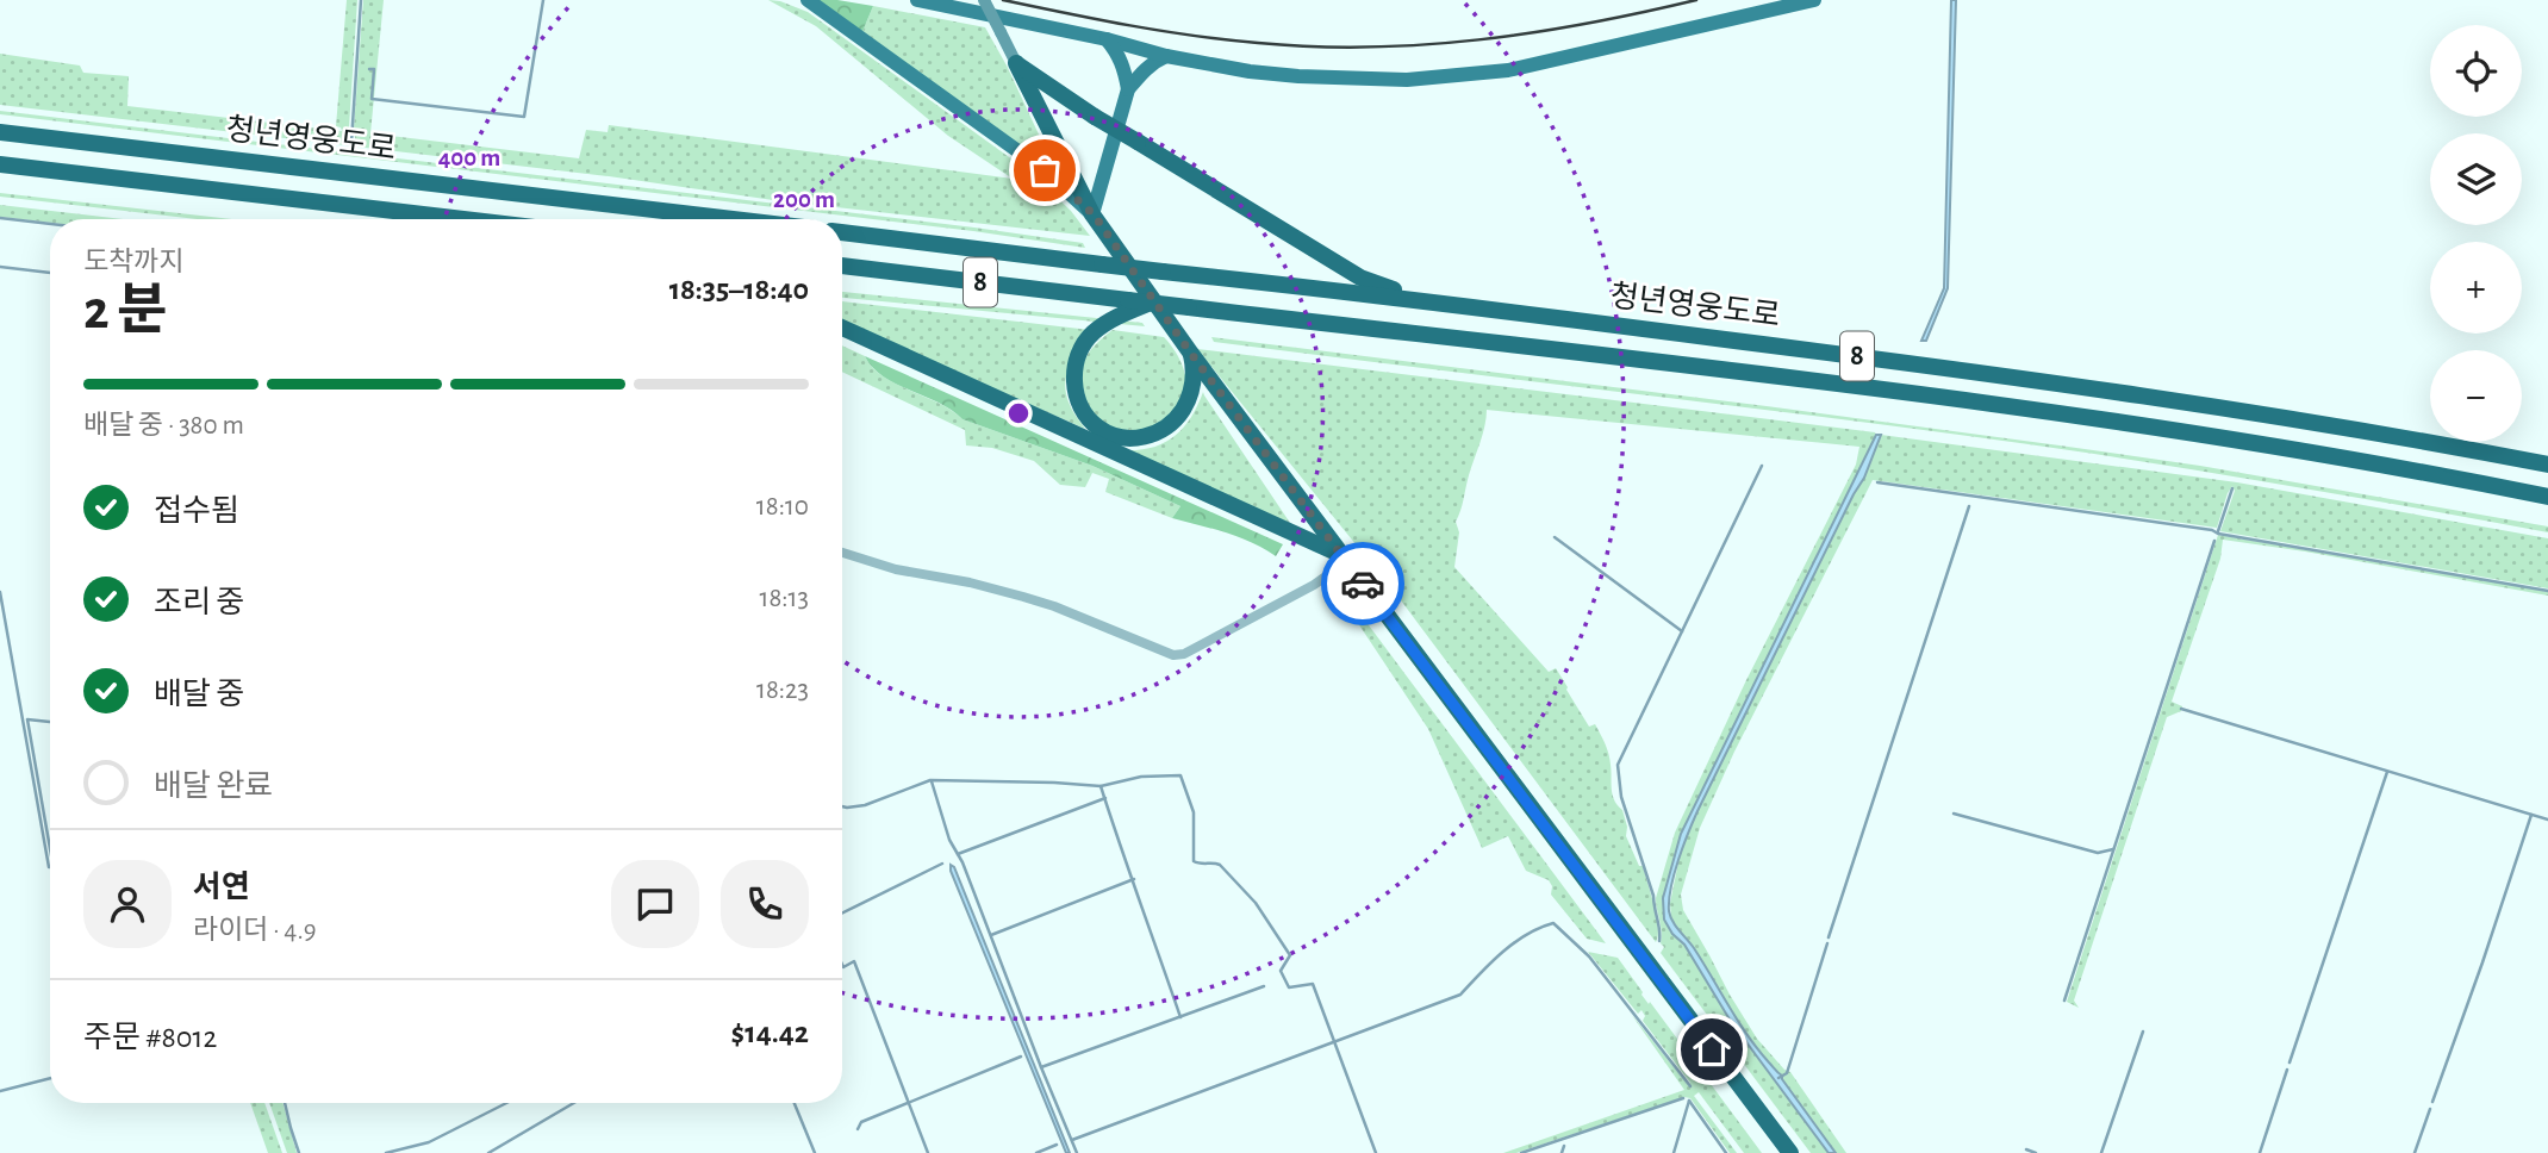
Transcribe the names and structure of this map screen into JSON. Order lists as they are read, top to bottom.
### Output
{
  "streets": {
    "highway": ["청년영웅도로", "8"]
  },
  "page": {
    "map_buttons": ["+", "−"],
    "heading": ["2 분", "도착까지", "18:35–18:40"],
    "panel": [
      "서연",
      "라이더 · 4.9",
      "주문 #8012",
      "$14.42"
    ],
    "bar": "배달 중 · 380 m",
    "list": [
      ["접수됨", "18:10"],
      ["조리 중", "18:13"],
      ["배달 중", "18:23"],
      "배달 완료"
    ]
  },
  "rings": ["400 m", "200 m"]
}
